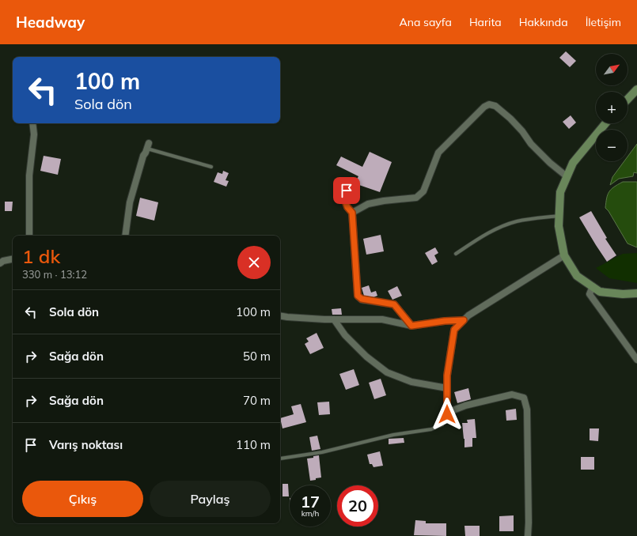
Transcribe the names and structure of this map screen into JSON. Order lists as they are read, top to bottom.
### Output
{
  "north": "top right",
  "page": {
    "header": "Headway",
    "nav": [
      "Ana sayfa",
      "Harita",
      "Hakkında",
      "İletişim"
    ],
    "map_buttons": ["+", "−"],
    "turn": ["100 m", "Sola dön"],
    "heading": ["1 dk", "330 m · 13:12"],
    "list": [
      {
        "name": "Sola dön",
        "value": "100 m"
      },
      {
        "name": "Sağa dön",
        "value": "50 m"
      },
      {
        "name": "Sağa dön",
        "value": "70 m"
      },
      {
        "name": "Varış noktası",
        "value": "110 m"
      }
    ],
    "buttons": ["Çıkış", "Paylaş"],
    "speed": "17 km/h",
    "limit": "20"
  }
}
